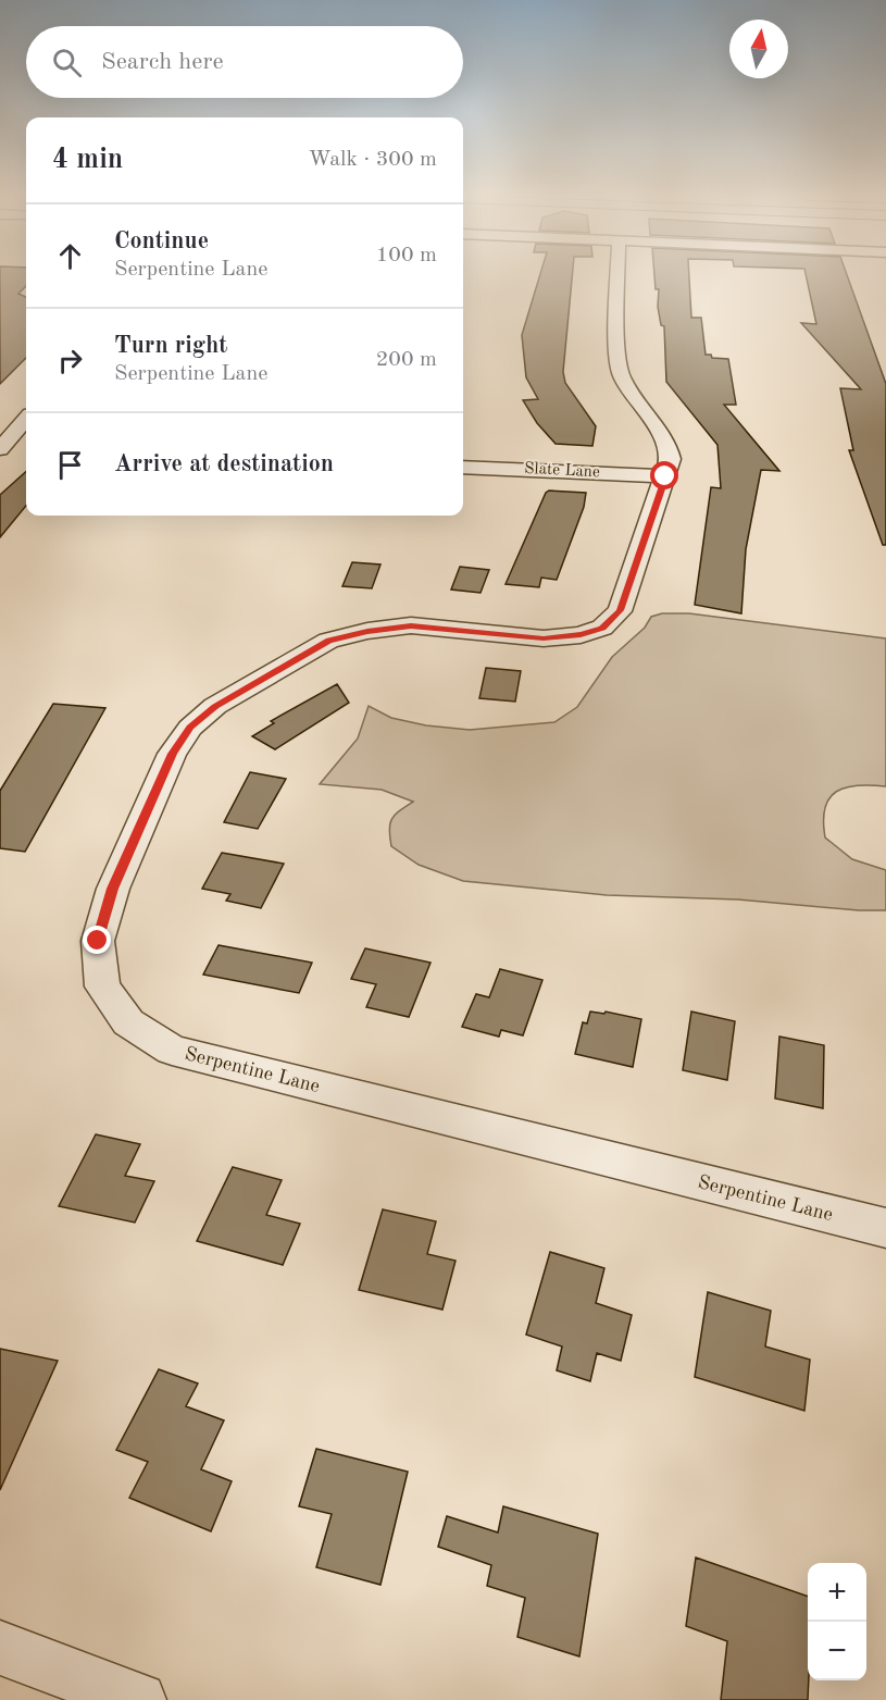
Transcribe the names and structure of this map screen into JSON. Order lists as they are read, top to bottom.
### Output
{
  "streets": {
    "street": ["Slate Lane", "Serpentine Lane"]
  },
  "crossings": [
    ["Slate Lane", "Serpentine Lane"]
  ],
  "north": "top",
  "page": {
    "search": "Search here",
    "heading": ["4 min", "Walk · 300 m"],
    "list": [
      ["Continue", "Serpentine Lane", "100 m"],
      ["Turn right", "Serpentine Lane", "200 m"],
      "Arrive at destination"
    ],
    "map_buttons": ["+", "−"]
  }
}
